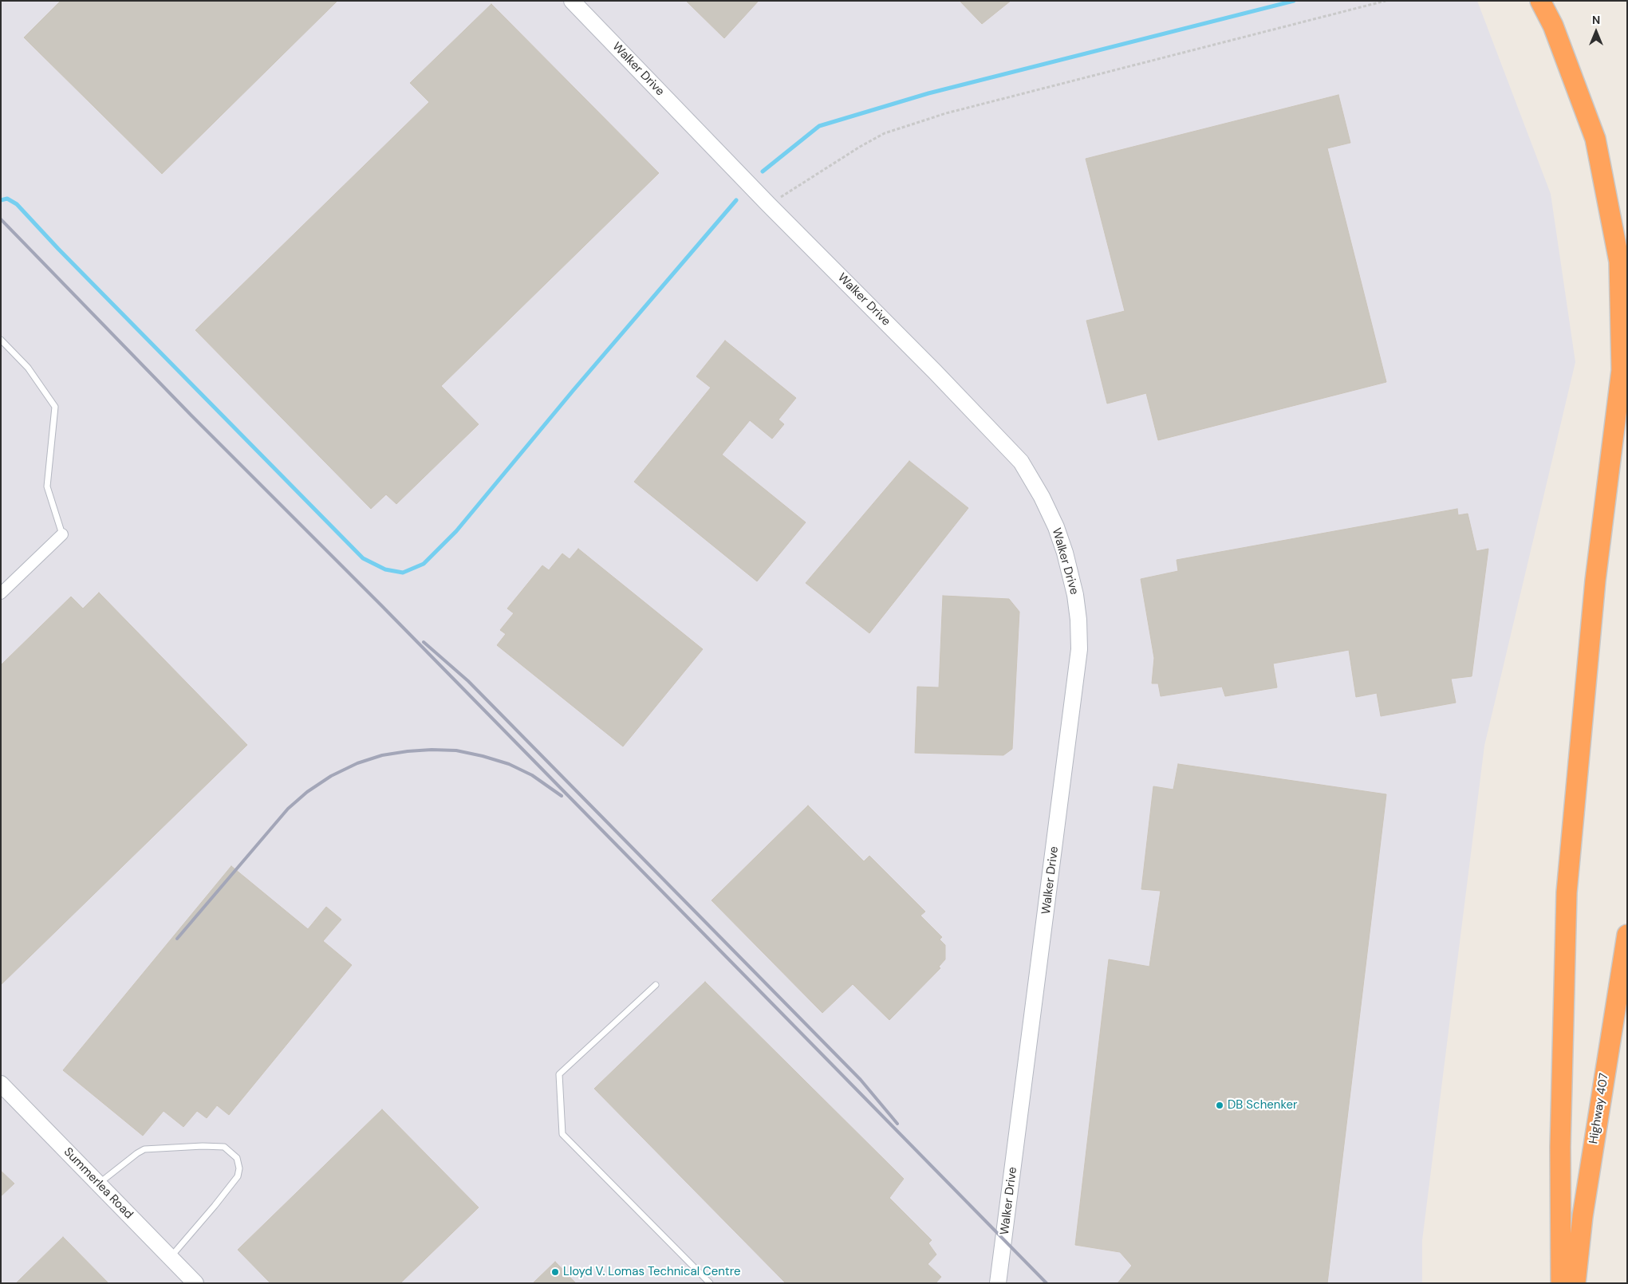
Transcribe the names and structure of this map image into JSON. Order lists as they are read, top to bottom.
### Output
{
  "streets": {
    "highway": ["Highway 407"],
    "street": ["Walker Drive", "Summerlea Road"]
  },
  "places": ["DB Schenker", "Lloyd V. Lomas Technical Centre"],
  "north": "top"
}
